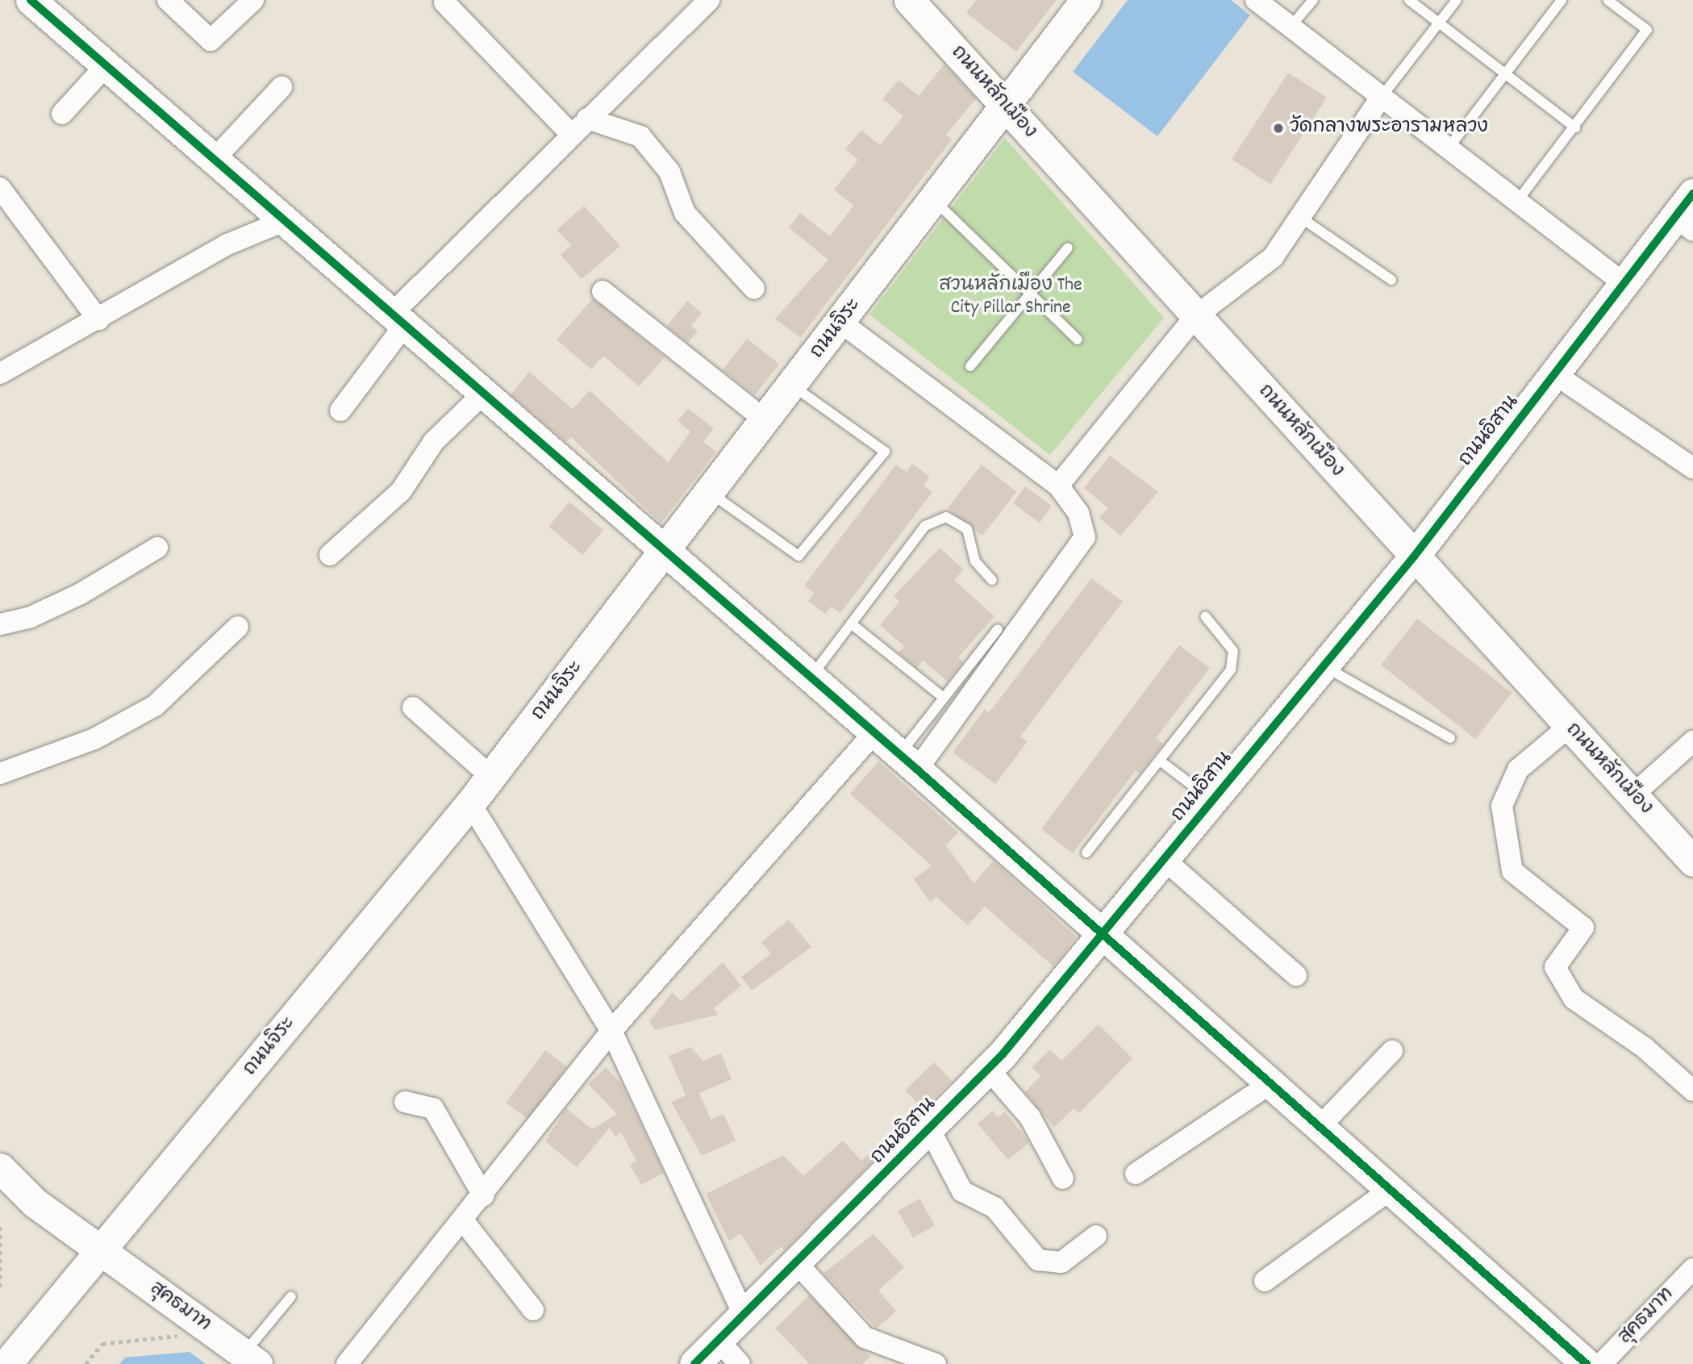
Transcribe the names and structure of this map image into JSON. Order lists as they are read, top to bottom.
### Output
{
  "streets": {
    "street": [
      "ถนนหลักเมือง",
      "ถนนจิระ",
      "ถนนอิสาน",
      "สุคธมาท"
    ]
  },
  "crossings": [
    ["ถนนหลักเมือง", "ถนนจิระ"],
    ["ถนนหลักเมือง", "ถนนอิสาน"],
    ["ถนนจิระ", "สุคธมาท"]
  ],
  "parks": ["สวนหลักเมือง The City Pillar Shrine"],
  "places": ["วัดกลางพระอารามหลวง"]
}
